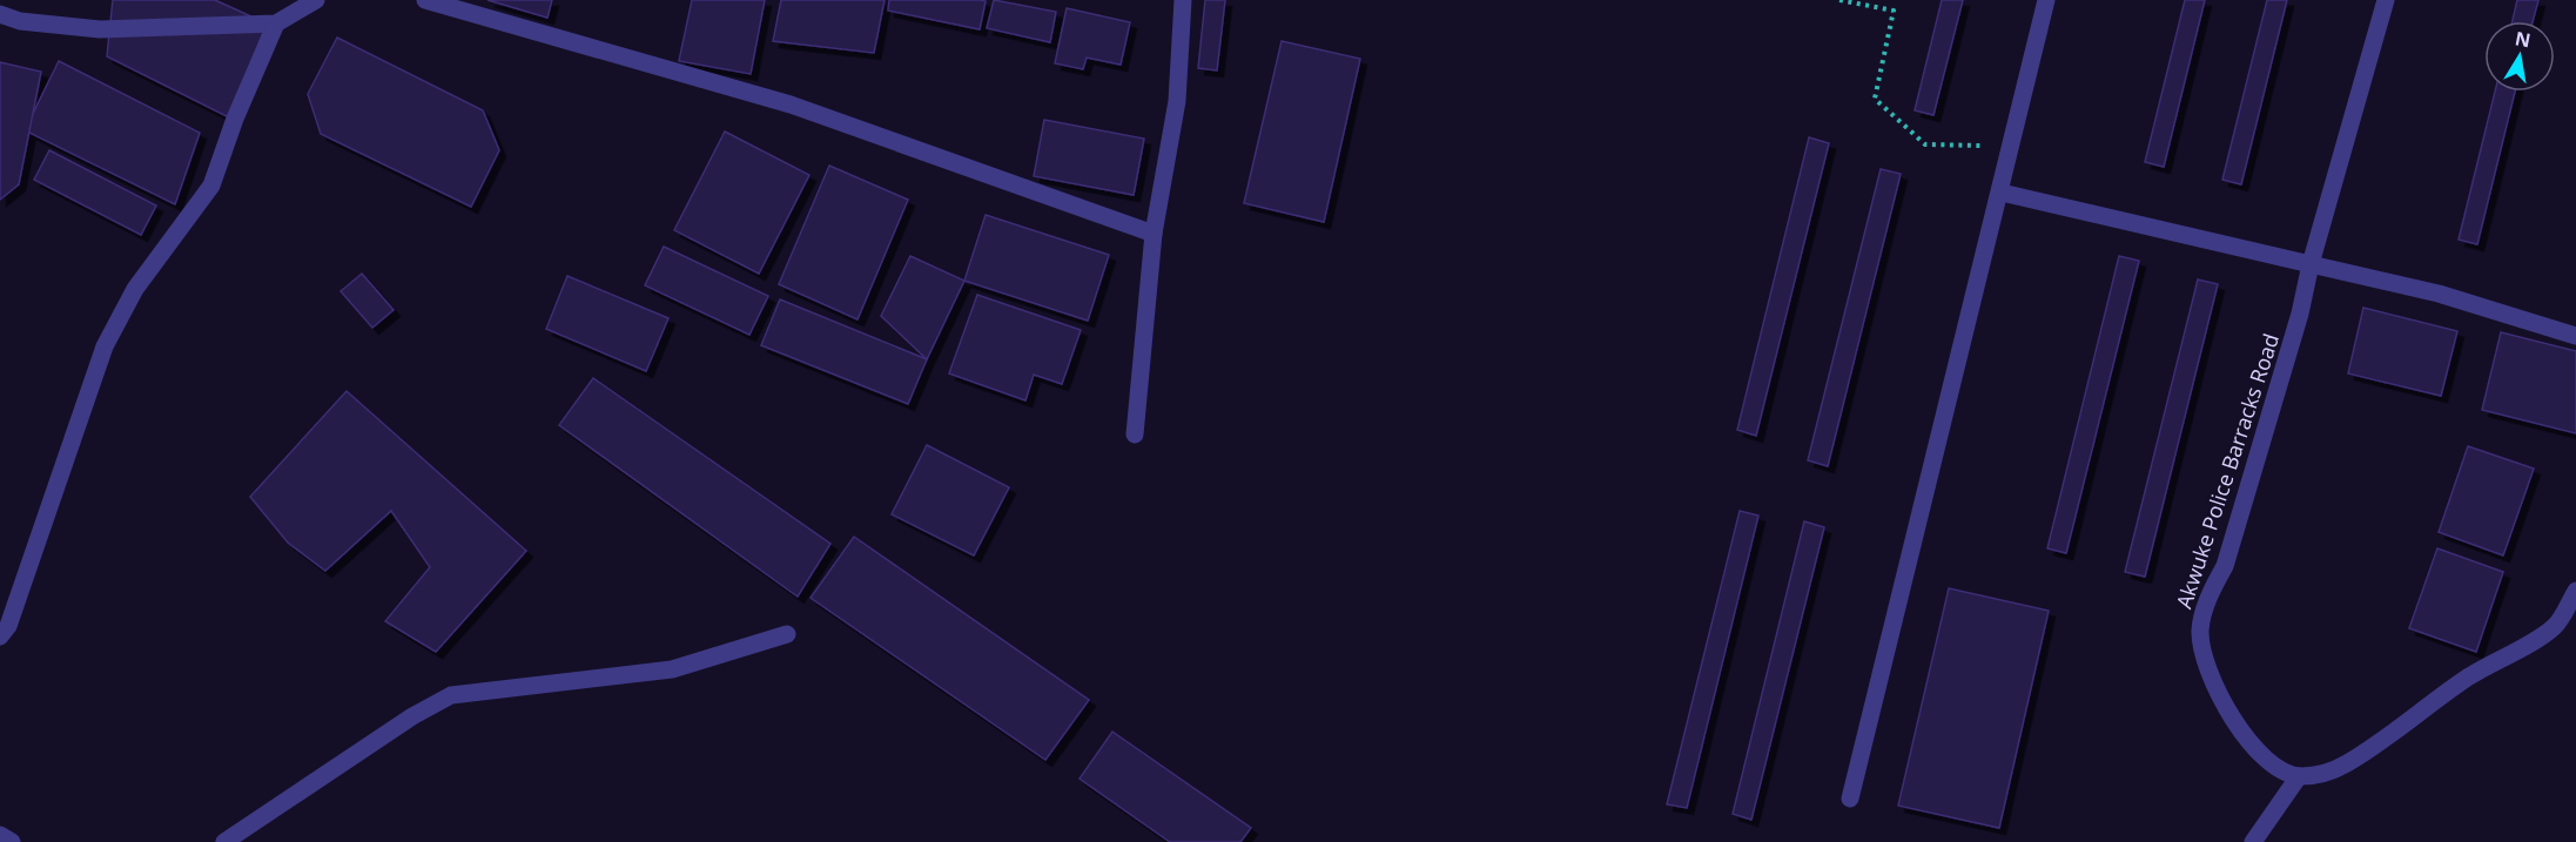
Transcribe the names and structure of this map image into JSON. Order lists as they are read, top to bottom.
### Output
{
  "streets": {
    "street": ["Akwuke Police Barracks Road"]
  },
  "north": "top"
}
